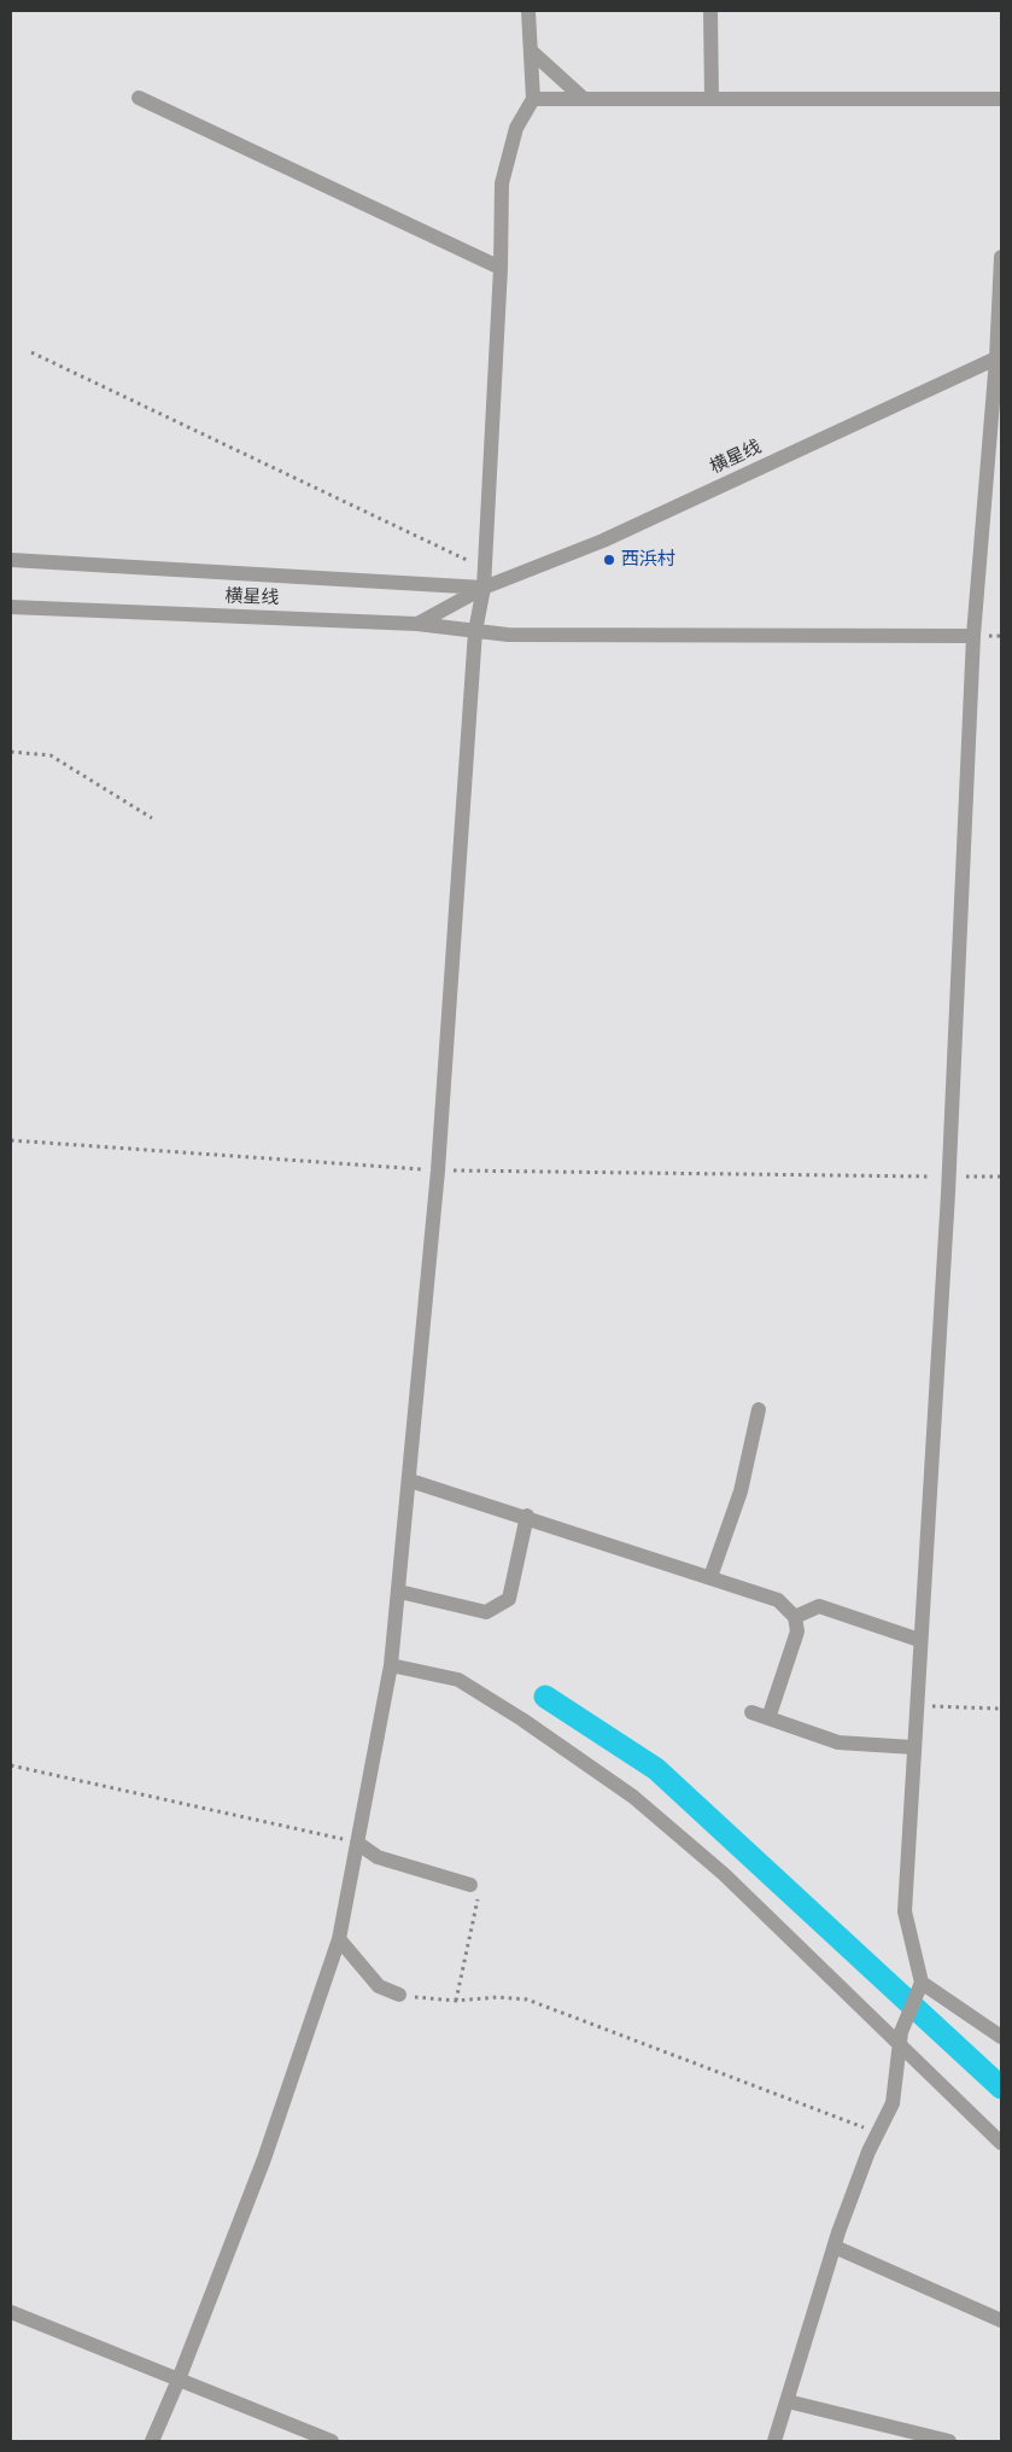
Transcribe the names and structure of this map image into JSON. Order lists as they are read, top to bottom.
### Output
{
  "streets": {
    "street": ["横星线"]
  },
  "places": ["西浜村"]
}
